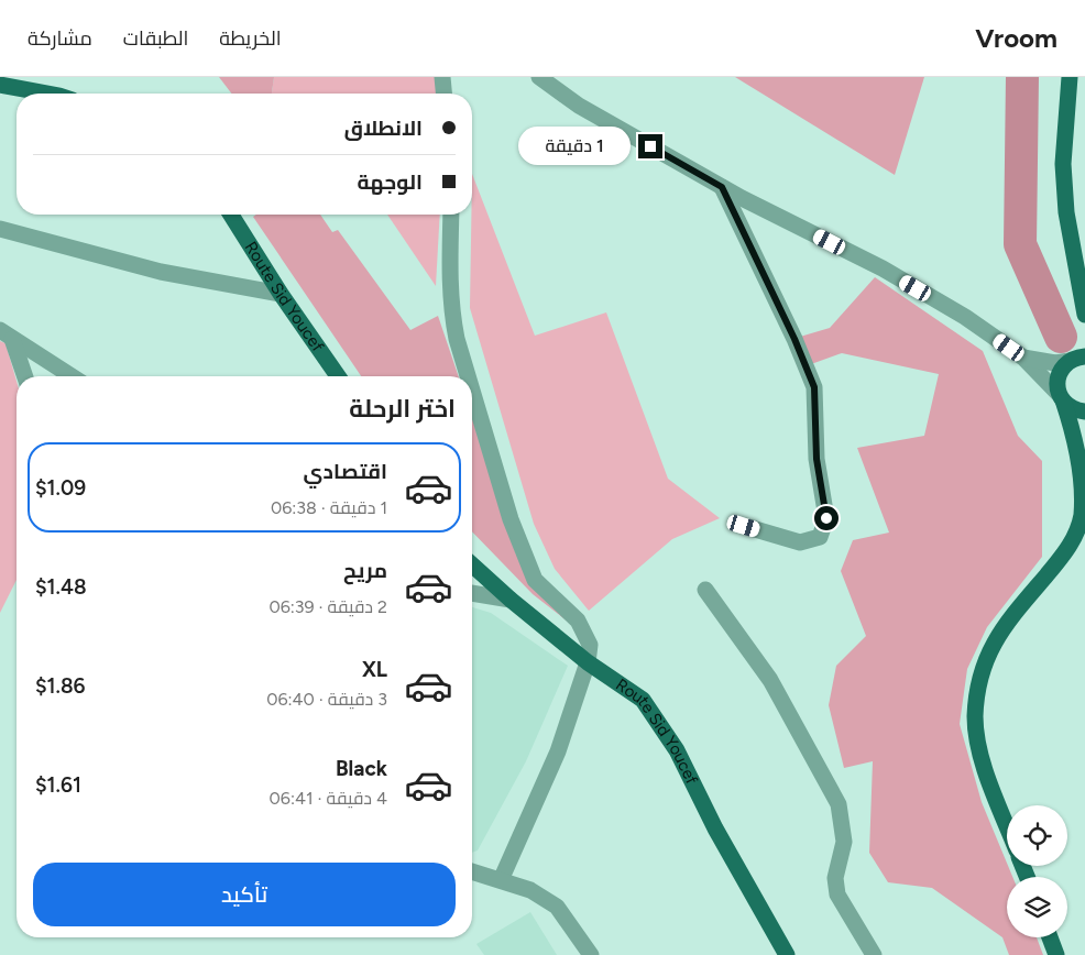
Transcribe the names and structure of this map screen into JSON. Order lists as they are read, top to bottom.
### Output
{
  "streets": {
    "main road": ["Route Sid Youcef"]
  },
  "page": {
    "header": "Vroom",
    "nav": ["الخريطة", "الطبقات", "مشاركة"],
    "banner": ["الانطلاق", "الوجهة"],
    "bubble": "1 دقيقة",
    "heading": "اختر الرحلة",
    "list": [
      {
        "name": "اقتصادي",
        "note": "1 دقيقة · 06:38",
        "value": "$1.09"
      },
      {
        "name": "مريح",
        "note": "2 دقيقة · 06:39",
        "value": "$1.48"
      },
      {
        "name": "XL",
        "note": "3 دقيقة · 06:40",
        "value": "$1.86"
      },
      {
        "name": "Black",
        "note": "4 دقيقة · 06:41",
        "value": "$1.61"
      }
    ],
    "buttons": "تأكيد"
  }
}
